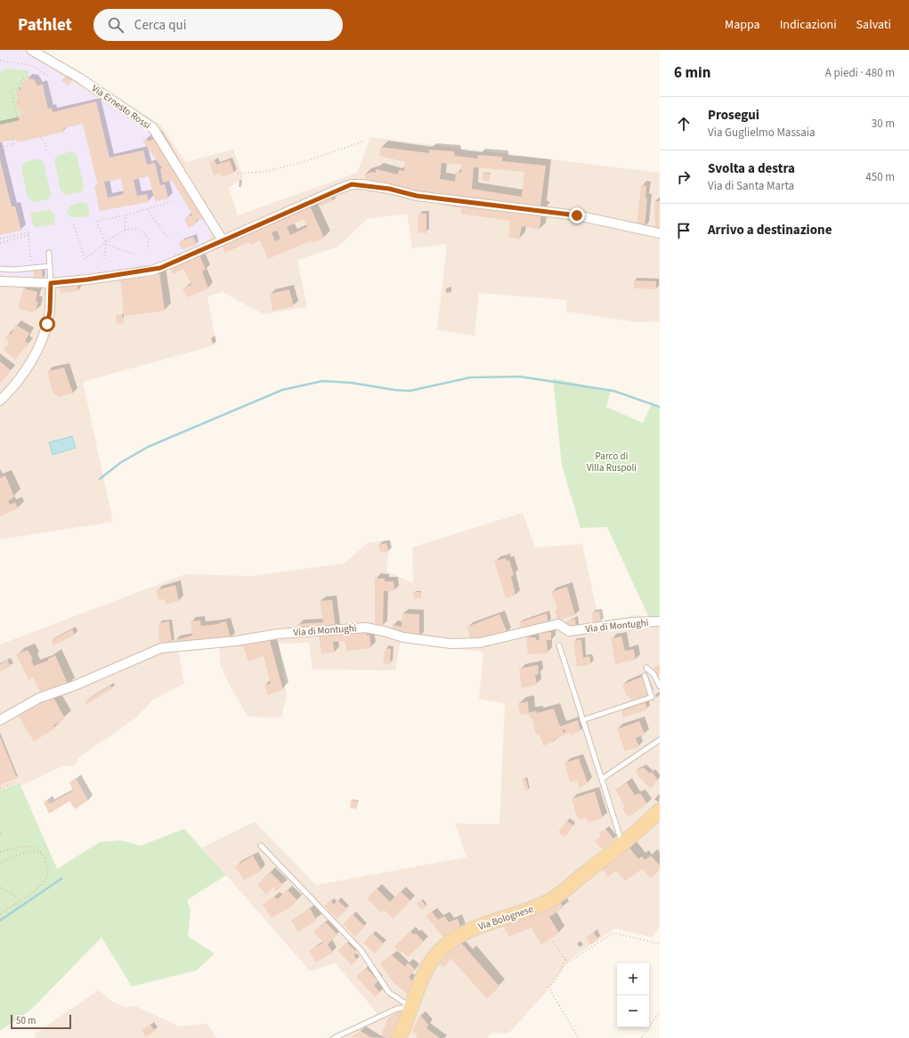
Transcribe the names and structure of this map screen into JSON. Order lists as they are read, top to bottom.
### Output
{
  "streets": {
    "main road": ["Via Bolognese"],
    "street": ["Via Ernesto Rossi", "Via di Montughi"]
  },
  "parks": ["Parco di Villa Ruspoli"],
  "scale_bar": "50 m",
  "page": {
    "header": "Pathlet",
    "search": "Cerca qui",
    "nav": ["Mappa", "Indicazioni", "Salvati"],
    "heading": ["6 min", "A piedi · 480 m"],
    "list": [
      ["Prosegui", "Via Guglielmo Massaia", "30 m"],
      ["Svolta a destra", "Via di Santa Marta", "450 m"],
      "Arrivo a destinazione"
    ],
    "map_buttons": ["+", "−"],
    "scale": "50 m"
  }
}
